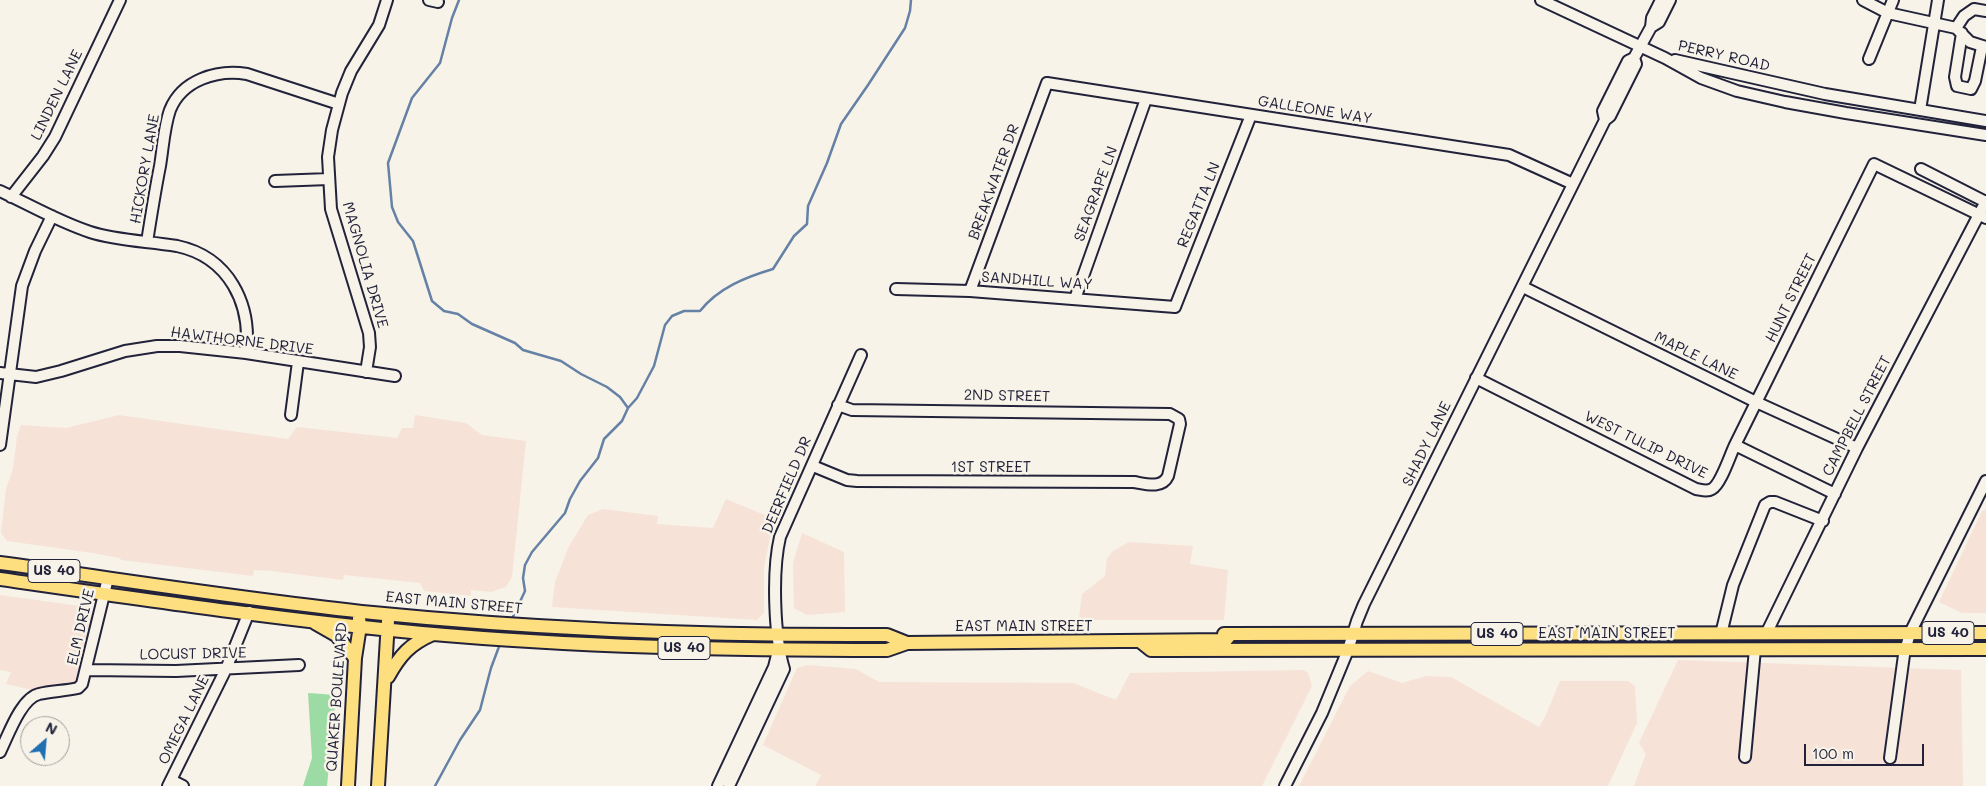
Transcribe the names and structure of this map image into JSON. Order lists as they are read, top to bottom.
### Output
{
  "streets": {
    "main road": ["US 40", "EAST MAIN STREET", "QUAKER BOULEVARD"],
    "street": [
      "PERRY ROAD",
      "LINDEN LANE",
      "GALLEONE WAY",
      "HICKORY LANE",
      "BREAKWATER DR",
      "SEAGRAPE LN",
      "REGATTA LN",
      "MAGNOLIA DRIVE",
      "SANDHILL WAY",
      "HUNT STREET",
      "HAWTHORNE DRIVE",
      "MAPLE LANE",
      "2ND STREET",
      "CAMPBELL STREET",
      "SHADY LANE",
      "WEST TULIP DRIVE",
      "1ST STREET",
      "DEERFIELD DR",
      "ELM DRIVE",
      "LOCUST DRIVE",
      "OMEGA LANE"
    ]
  },
  "crossings": [
    ["GALLEONE WAY", "BREAKWATER DR"],
    ["GALLEONE WAY", "SEAGRAPE LN"],
    ["GALLEONE WAY", "REGATTA LN"],
    ["GALLEONE WAY", "SHADY LANE"],
    ["HICKORY LANE", "MAGNOLIA DRIVE"],
    ["BREAKWATER DR", "SANDHILL WAY"],
    ["SEAGRAPE LN", "SANDHILL WAY"],
    ["REGATTA LN", "SANDHILL WAY"],
    ["MAGNOLIA DRIVE", "HAWTHORNE DRIVE"],
    ["HUNT STREET", "MAPLE LANE"],
    ["HUNT STREET", "CAMPBELL STREET"],
    ["HUNT STREET", "WEST TULIP DRIVE"],
    ["MAPLE LANE", "CAMPBELL STREET"],
    ["MAPLE LANE", "SHADY LANE"],
    ["2ND STREET", "1ST STREET"],
    ["2ND STREET", "DEERFIELD DR"],
    ["CAMPBELL STREET", "EAST MAIN STREET"],
    ["SHADY LANE", "WEST TULIP DRIVE"],
    ["SHADY LANE", "EAST MAIN STREET"],
    ["1ST STREET", "DEERFIELD DR"],
    ["DEERFIELD DR", "EAST MAIN STREET"],
    ["EAST MAIN STREET", "ELM DRIVE"],
    ["EAST MAIN STREET", "QUAKER BOULEVARD"],
    ["EAST MAIN STREET", "OMEGA LANE"],
    ["ELM DRIVE", "LOCUST DRIVE"],
    ["LOCUST DRIVE", "OMEGA LANE"]
  ],
  "scale_bar": "100 m",
  "north": "top right"
}
